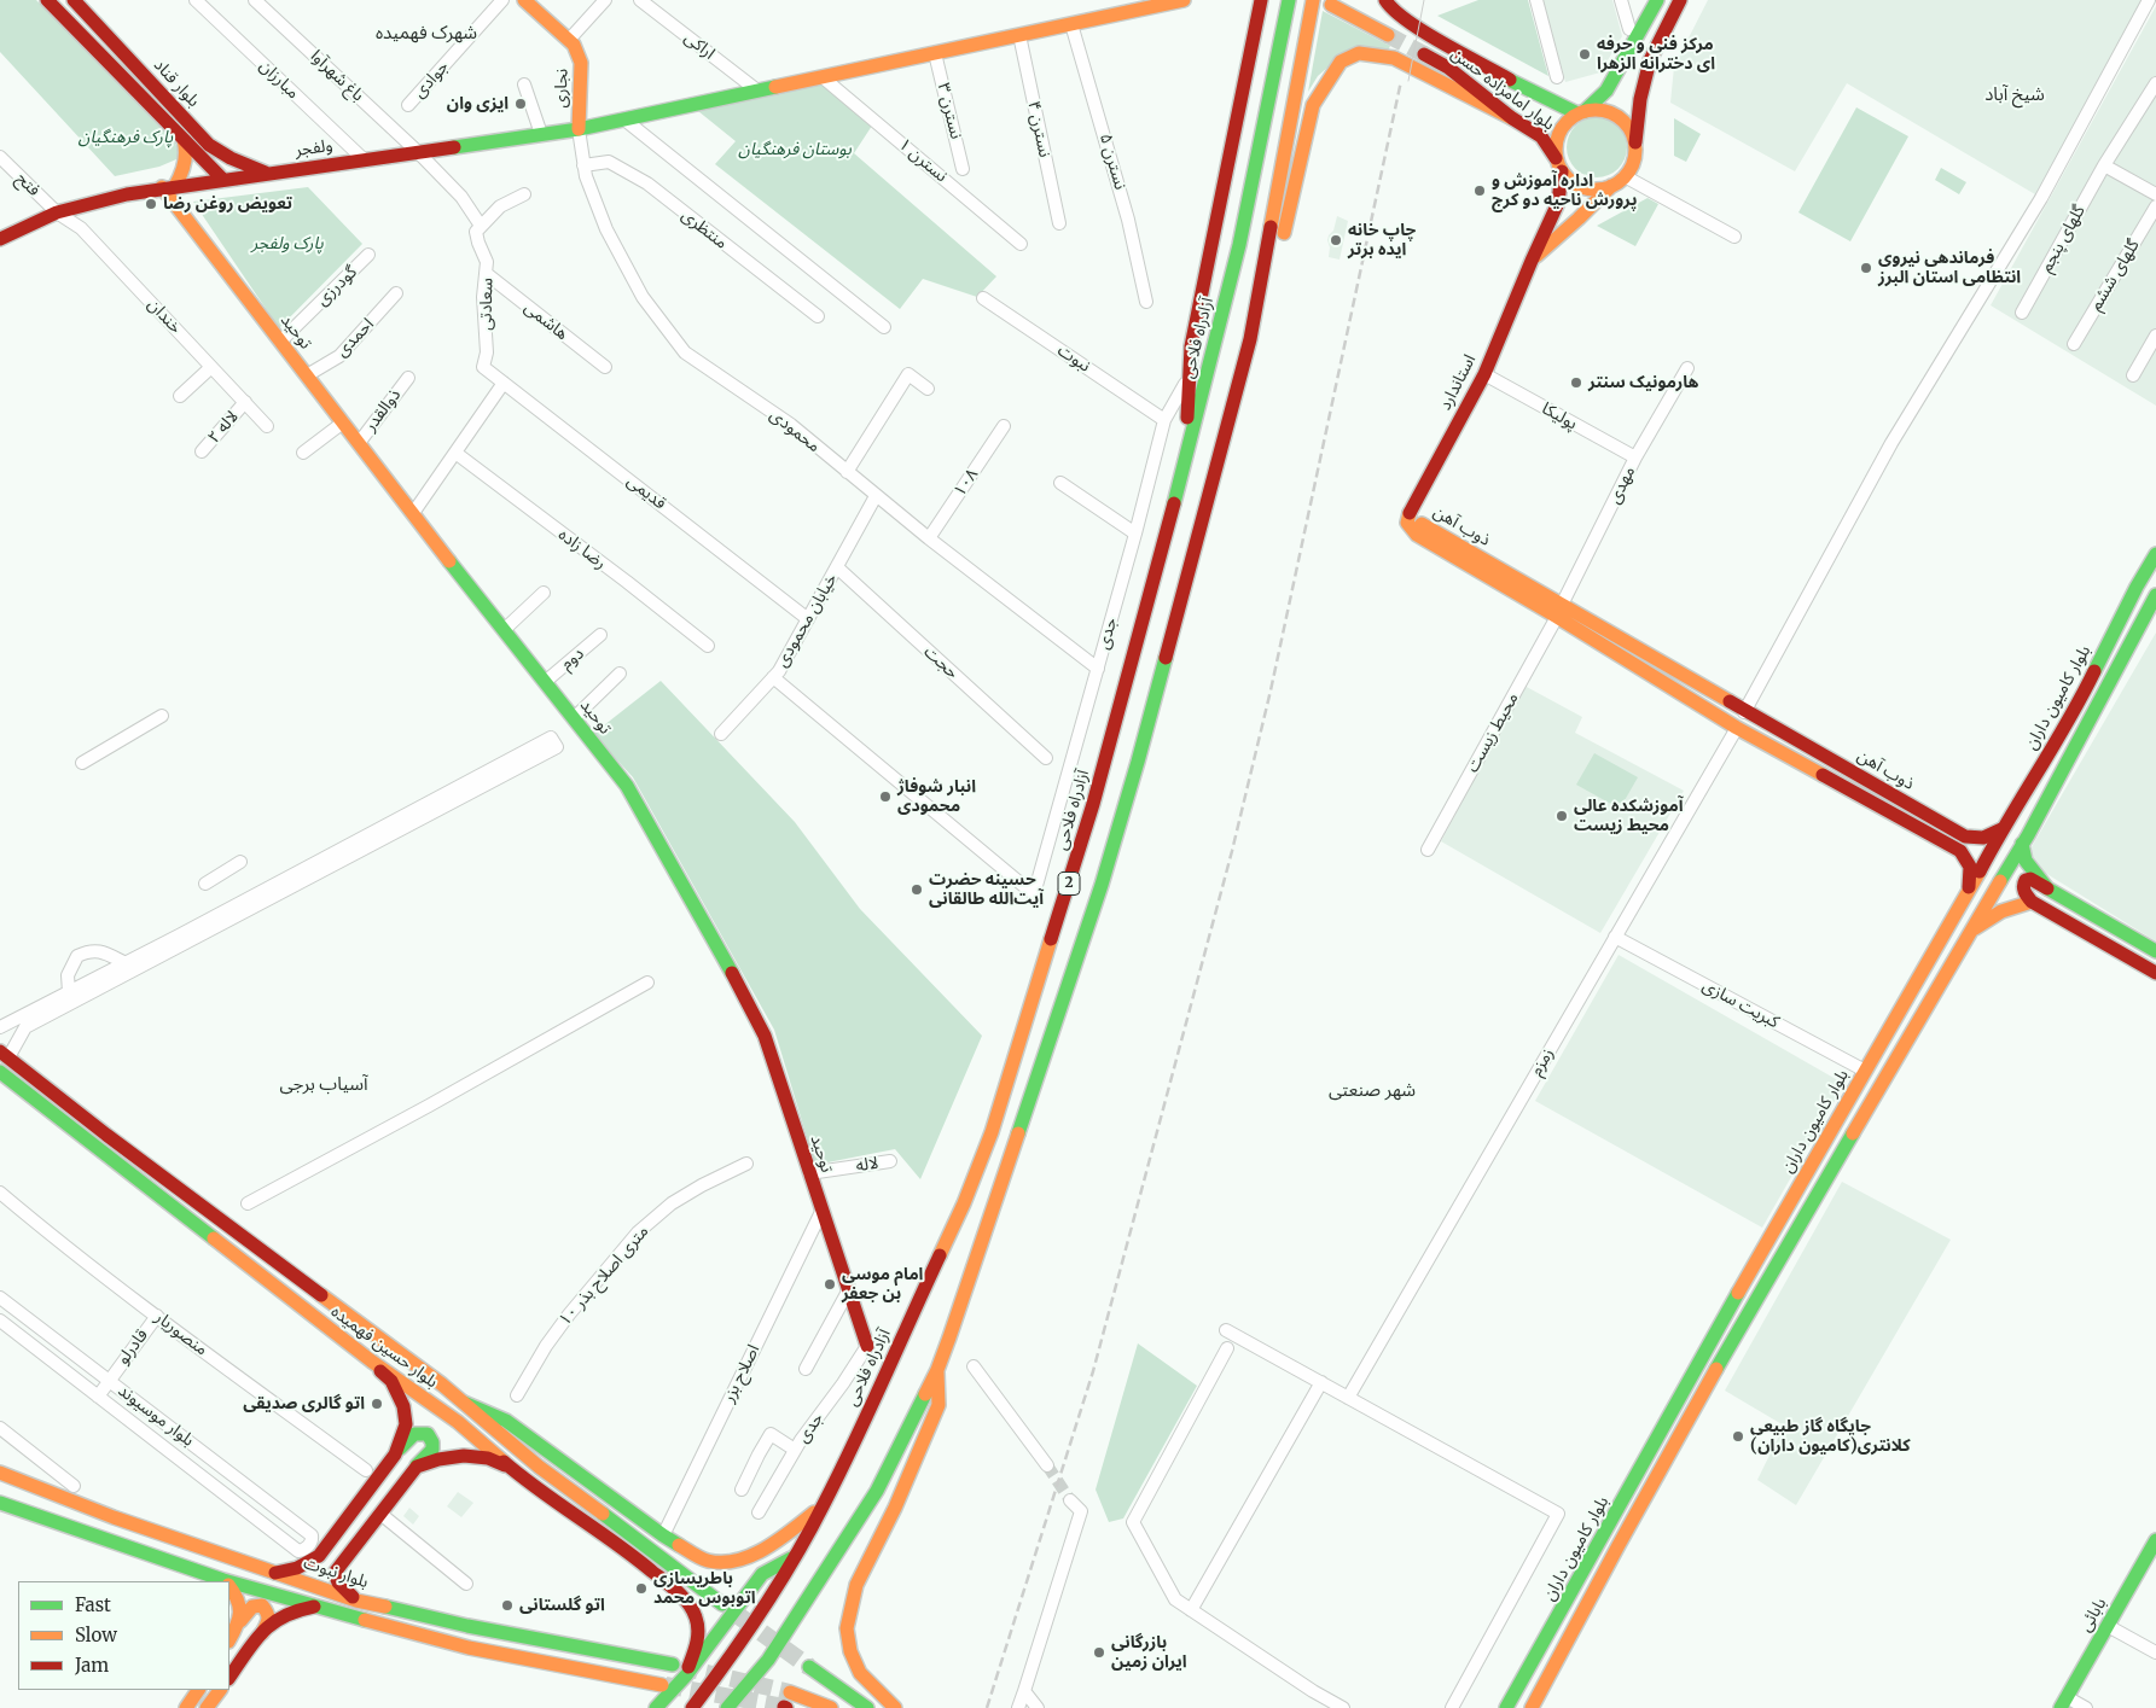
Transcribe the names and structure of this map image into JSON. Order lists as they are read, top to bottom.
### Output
{
  "streets": {
    "main road": [
      "بلوار قناد",
      "نجاری",
      "بلوار امامزاده حسن",
      "ولفجر",
      "توحید",
      "آزادراه فلاحی",
      "استاندارد",
      "ذوب آهن",
      "بلوار کامیون داران",
      "2",
      "بلوار حسین فهمیده",
      "بلوار نبوت",
      "بابائی"
    ],
    "street": [
      "اراکی",
      "باغ شهرآوا",
      "مبارزان",
      "جوادی",
      "نسترن ۳",
      "نسترن ۴",
      "نسترن ۱",
      "نسترن ۵",
      "فتح",
      "منتظری",
      "گلهای پنجم",
      "گلهای ششم",
      "گودرزی",
      "سعادتی",
      "خندان",
      "هاشمی",
      "احمدی",
      "نبوت",
      "ذوالقدر",
      "پولیکا",
      "لاله ۲",
      "محمودی",
      "۱۰۸",
      "مهدی",
      "قدیمی",
      "رضا زاده",
      "خیابان محمودی",
      "جدی",
      "دوم",
      "حجت",
      "محیط زیست",
      "کبریت سازی",
      "زمزم",
      "لاله",
      "۱۰ متری اصلاح بذر",
      "منصوریار",
      "قادرلو",
      "اصلاح بزر",
      "بلوار موسیوند"
    ]
  },
  "crossings": [
    ["اراکی", "ولفجر"],
    ["باغ شهرآوا", "ولفجر"],
    ["باغ شهرآوا", "سعادتی"],
    ["مبارزان", "ولفجر"],
    ["بلوار قناد", "ولفجر"],
    ["نجاری", "ولفجر"],
    ["نجاری", "محمودی"],
    ["بلوار امامزاده حسن", "استاندارد"],
    ["نسترن ۳", "ولفجر"],
    ["نسترن ۴", "ولفجر"],
    ["ولفجر", "نسترن ۱"],
    ["ولفجر", "نسترن ۵"],
    ["ولفجر", "فتح"],
    ["ولفجر", "خندان"],
    ["ولفجر", "توحید"],
    ["ولفجر", "محمودی"],
    ["فتح", "خندان"],
    ["منتظری", "محمودی"],
    ["گودرزی", "توحید"],
    ["سعادتی", "هاشمی"],
    ["سعادتی", "قدیمی"],
    ["خندان", "لاله ۲"],
    ["توحید", "احمدی"],
    ["توحید", "ذوالقدر"],
    ["توحید", "جدی"],
    ["توحید", "دوم"],
    ["توحید", "لاله"],
    ["توحید", "اصلاح بزر"],
    ["نبوت", "جدی"],
    ["استاندارد", "پولیکا"],
    ["استاندارد", "ذوب آهن"],
    ["پولیکا", "مهدی"],
    ["محمودی", "۱۰۸"],
    ["محمودی", "خیابان محمودی"],
    ["محمودی", "جدی"],
    ["مهدی", "ذوب آهن"],
    ["مهدی", "محیط زیست"],
    ["قدیمی", "خیابان محمودی"],
    ["ذوب آهن", "بلوار کامیون داران"],
    ["ذوب آهن", "محیط زیست"],
    ["ذوب آهن", "زمزم"],
    ["خیابان محمودی", "جدی"],
    ["خیابان محمودی", "حجت"],
    ["بلوار کامیون داران", "کبریت سازی"],
    ["کبریت سازی", "زمزم"],
    ["منصوریار", "قادرلو"],
    ["قادرلو", "بلوار موسیوند"]
  ],
  "districts": [
    "شهرک فهمیده",
    "شیخ آباد",
    "آسیاب برجی",
    "شهر صنعتی"
  ],
  "parks": ["پارک فرهنگیان", "بوستان فرهنگیان", "پارک ولفجر"],
  "places": [
    "مرکز فنی و حرفه ای دخترانه الزهرا",
    "ایزی وان",
    "اداره آموزش و پرورش ناحیه دو کرج",
    "تعویض روغن رضا",
    "چاپ خانه ایده برتر",
    "فرماندهی نیروی انتظامی استان البرز",
    "هارمونیک سنتر",
    "انبار شوفاژ محمودی",
    "آموزشکده عالی محیط زیست",
    "حسینه حضرت آیت‌الله طالقانی",
    "امام موسی بن جعفر",
    "اتو گالری صدیقی",
    "جایگاه گاز طبیعی کلانتری(کامیون داران)",
    "باطریسازی اتوبوس محمد",
    "اتو گلستانی",
    "بازرگانی ایران زمین"
  ],
  "legend": ["Fast", "Slow", "Jam"]
}
